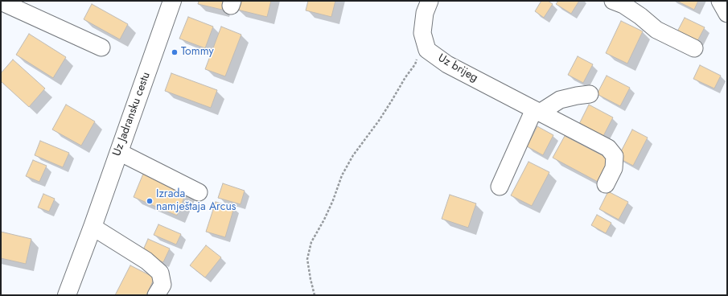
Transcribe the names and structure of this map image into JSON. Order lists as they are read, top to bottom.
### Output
{
  "streets": {
    "main road": ["Uz Jadransku cestu"],
    "street": ["Uz brijeg"]
  },
  "places": ["Tommy", "Izrada namještaja Arcus"]
}
